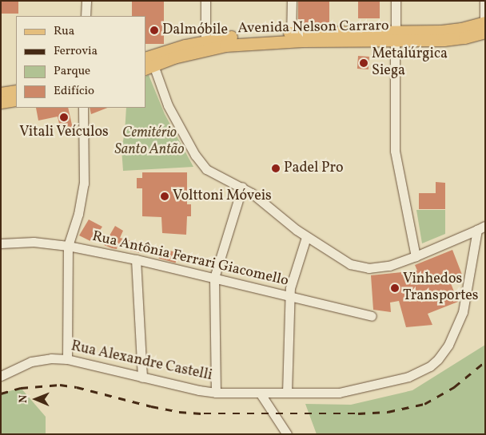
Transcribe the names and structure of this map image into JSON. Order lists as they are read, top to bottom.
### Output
{
  "streets": {
    "main road": ["Avenida Nelson Carraro"],
    "street": ["Rua Antônia Ferrari Giacomello", "Rua Alexandre Castelli"]
  },
  "parks": ["Cemitério Santo Antão"],
  "places": [
    "Dalmóbile",
    "Metalúrgica Siega",
    "Vitali Veículos",
    "Padel Pro",
    "Volttoni Móveis",
    "Vinhedos Transportes"
  ],
  "legend": [
    "Rua",
    "Ferrovia",
    "Parque",
    "Edifício"
  ],
  "north": "left"
}
